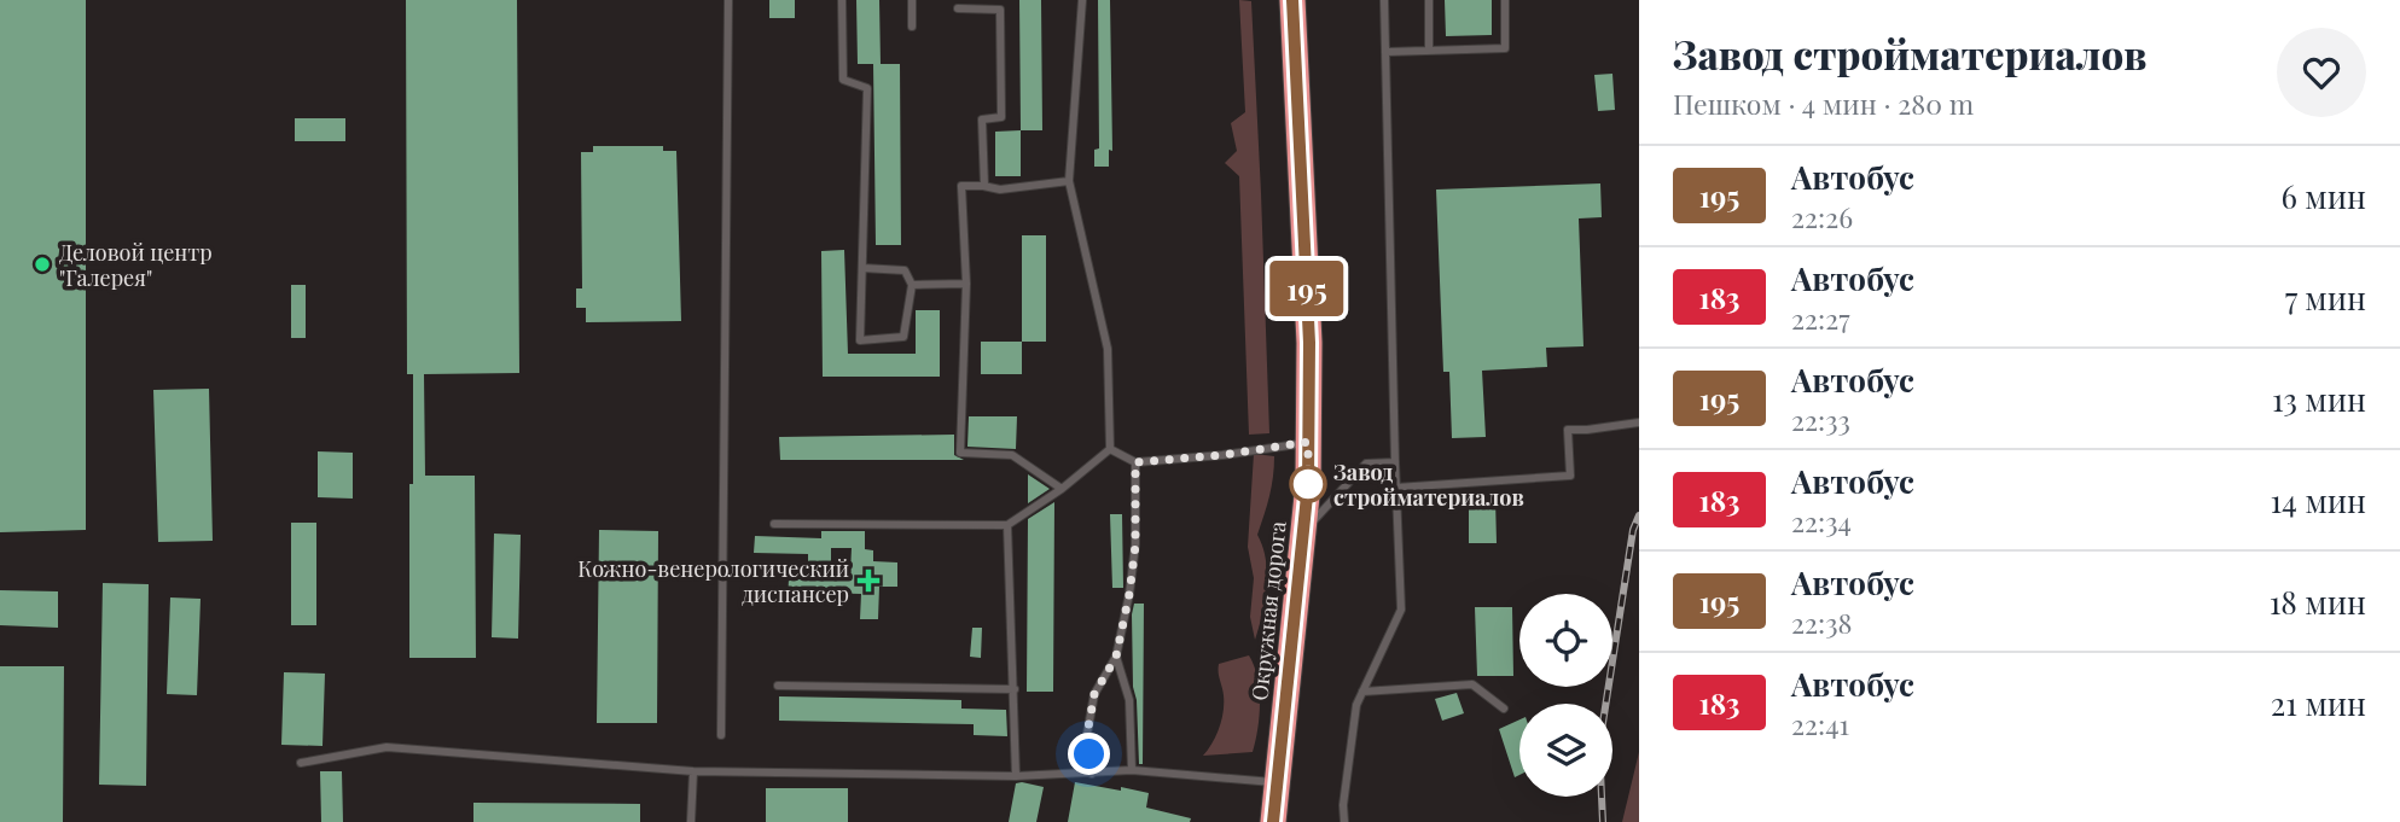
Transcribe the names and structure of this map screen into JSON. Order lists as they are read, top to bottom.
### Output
{
  "streets": {
    "highway": ["Окружная дорога"]
  },
  "places": {
    "other": ["Деловой центр \"Галерея\"", "Завод стройматериалов"],
    "health": ["Кожно-венерологический диспансер"]
  },
  "lines": ["bus line 195"],
  "page": {
    "on_map": "195",
    "heading": ["Завод стройматериалов", "Пешком · 4 мин · 280 m"],
    "list": [
      {
        "mark": "195",
        "name": "Автобус",
        "note": "22:26",
        "value": "6 мин"
      },
      {
        "mark": "183",
        "name": "Автобус",
        "note": "22:27",
        "value": "7 мин"
      },
      {
        "mark": "195",
        "name": "Автобус",
        "note": "22:33",
        "value": "13 мин"
      },
      {
        "mark": "183",
        "name": "Автобус",
        "note": "22:34",
        "value": "14 мин"
      },
      {
        "mark": "195",
        "name": "Автобус",
        "note": "22:38",
        "value": "18 мин"
      },
      {
        "mark": "183",
        "name": "Автобус",
        "note": "22:41",
        "value": "21 мин"
      }
    ]
  }
}
